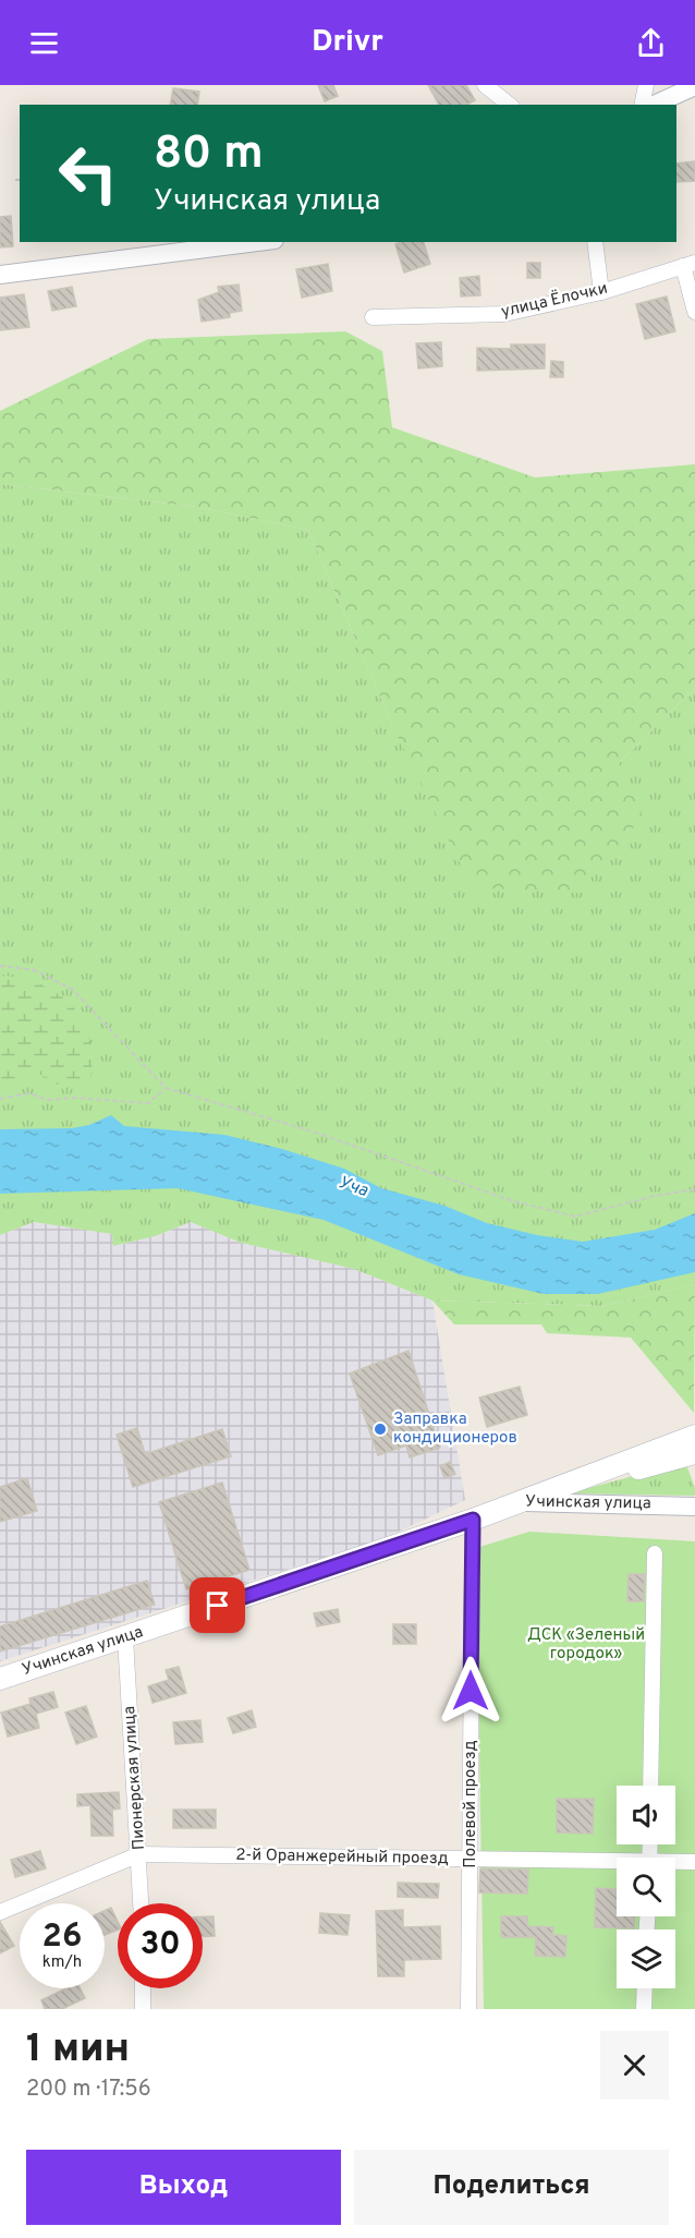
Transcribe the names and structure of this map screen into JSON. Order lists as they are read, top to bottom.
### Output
{
  "streets": {
    "main road": ["Учинская улица"],
    "street": [
      "улица Ёлочки",
      "Пионерская улица",
      "Полевой проезд",
      "2-й Оранжерейный проезд"
    ]
  },
  "crossings": [
    ["Учинская улица", "Пионерская улица"],
    ["Учинская улица", "Полевой проезд"],
    ["Пионерская улица", "2-й Оранжерейный проезд"],
    ["Полевой проезд", "2-й Оранжерейный проезд"]
  ],
  "water": ["Уча"],
  "parks": ["ДСК «Зеленый городок»"],
  "places": ["Заправка кондиционеров"],
  "page": {
    "header": "Drivr",
    "turn": ["80 m", "Учинская улица"],
    "speed": "26 km/h",
    "limit": "30",
    "heading": ["1 мин", "200 m · 17:56"],
    "buttons": ["Выход", "Поделиться"]
  }
}
